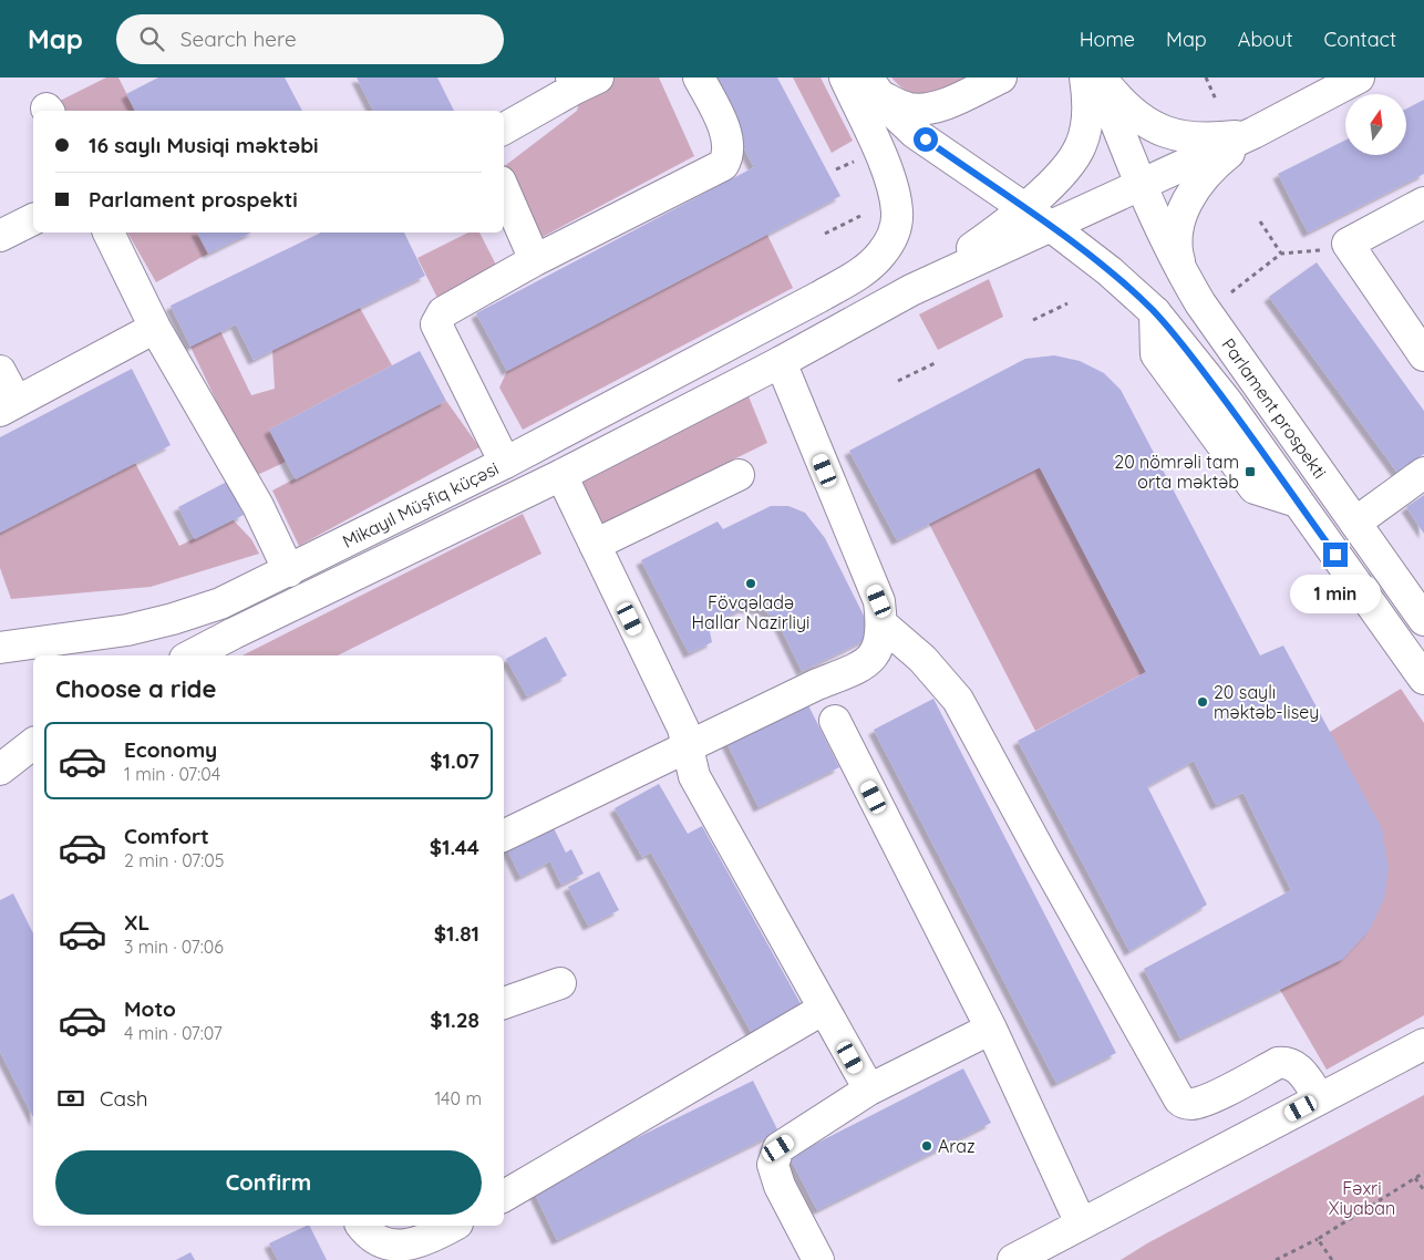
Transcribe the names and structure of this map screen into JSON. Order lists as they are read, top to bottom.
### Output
{
  "streets": {
    "main road": ["Parlament prospekti", "Mikayıl Müşfiq küçəsi"]
  },
  "parks": ["Fəxri Xiyaban"],
  "places": {
    "transit": ["20 nömrəli tam orta məktəb"],
    "other": ["Fövqəladə Hallar Nazirliyi", "20 saylı məktəb-lisey", "Araz"]
  },
  "north": "top",
  "page": {
    "header": "Map",
    "search": "Search here",
    "nav": [
      "Home",
      "Map",
      "About",
      "Contact"
    ],
    "banner": ["16 saylı Musiqi məktəbi", "Parlament prospekti"],
    "bubble": "1 min",
    "heading": "Choose a ride",
    "list": [
      {
        "name": "Economy",
        "note": "1 min · 07:04",
        "value": "$1.07"
      },
      {
        "name": "Comfort",
        "note": "2 min · 07:05",
        "value": "$1.44"
      },
      {
        "name": "XL",
        "note": "3 min · 07:06",
        "value": "$1.81"
      },
      {
        "name": "Moto",
        "note": "4 min · 07:07",
        "value": "$1.28"
      }
    ],
    "pay": ["Cash", "140 m"],
    "buttons": "Confirm"
  }
}
